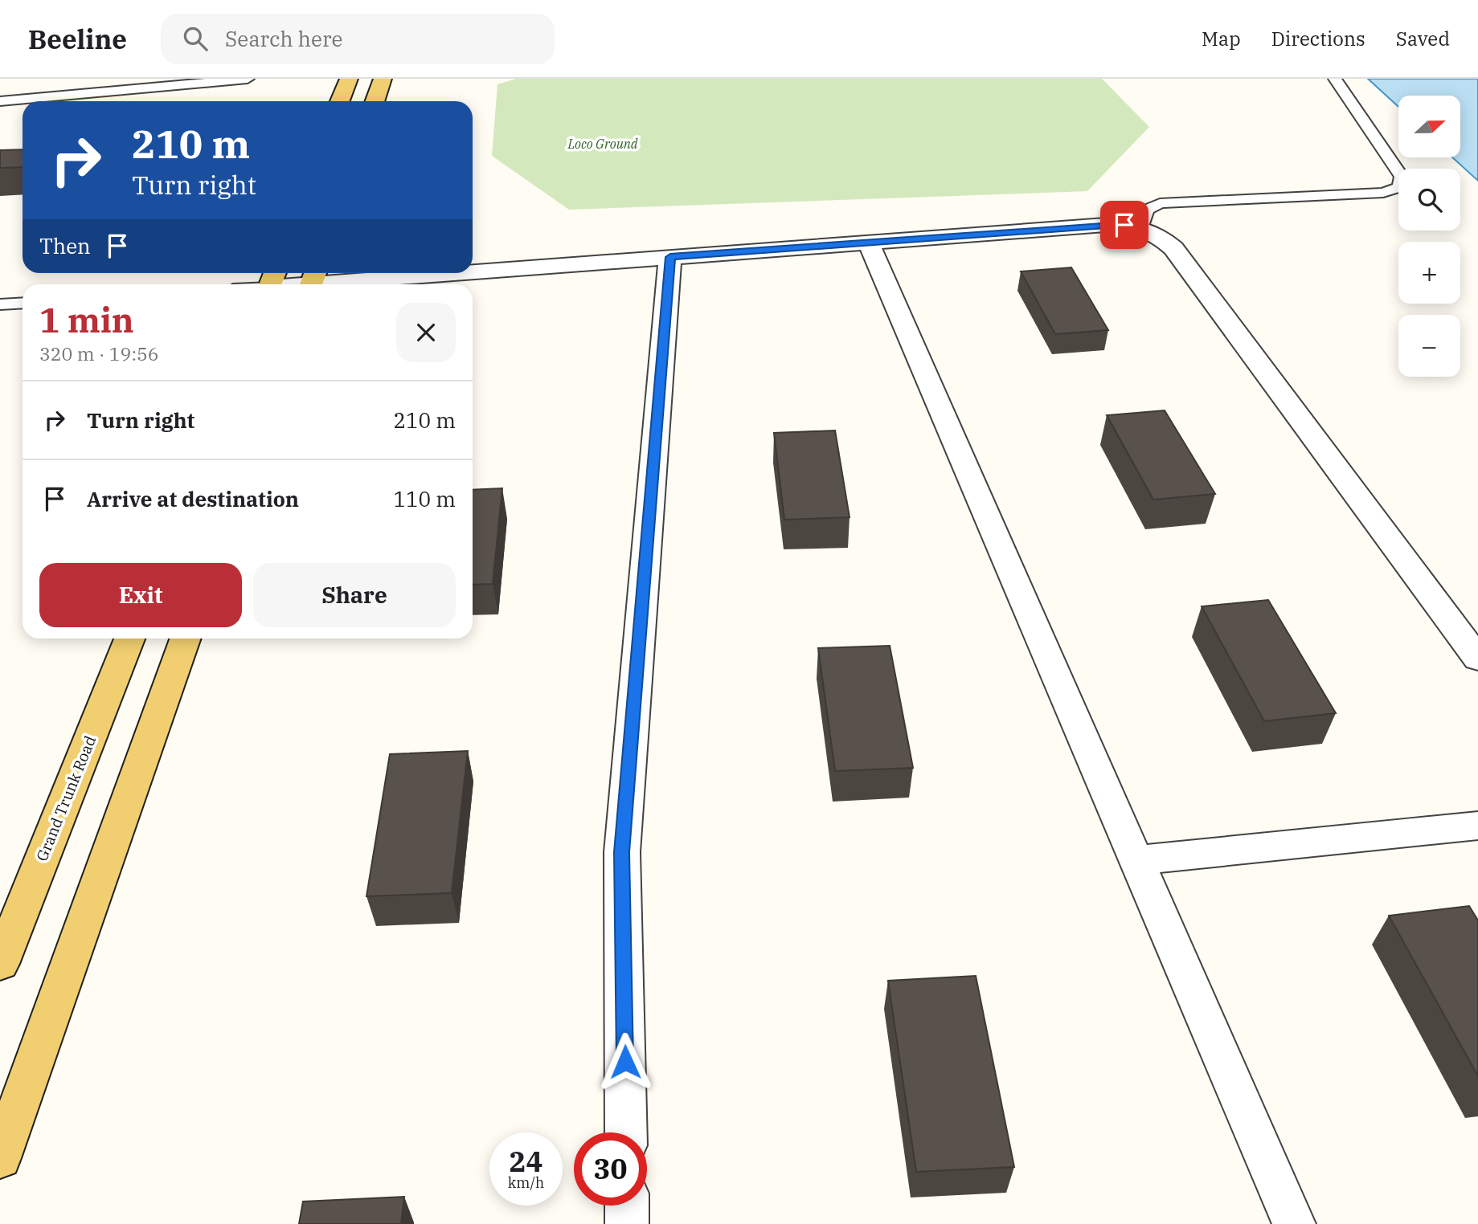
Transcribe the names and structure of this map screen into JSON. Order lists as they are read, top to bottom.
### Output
{
  "streets": {
    "main road": ["Grand Trunk Road"]
  },
  "parks": ["Loco Ground"],
  "north": "right",
  "page": {
    "header": "Beeline",
    "search": "Search here",
    "nav": ["Map", "Directions", "Saved"],
    "map_buttons": ["+", "−"],
    "turn": ["210 m", "Turn right"],
    "then": "Then",
    "heading": ["1 min", "320 m · 19:56"],
    "list": [
      {
        "name": "Turn right",
        "value": "210 m"
      },
      {
        "name": "Arrive at destination",
        "value": "110 m"
      }
    ],
    "buttons": ["Exit", "Share"],
    "speed": "24 km/h",
    "limit": "30"
  }
}
